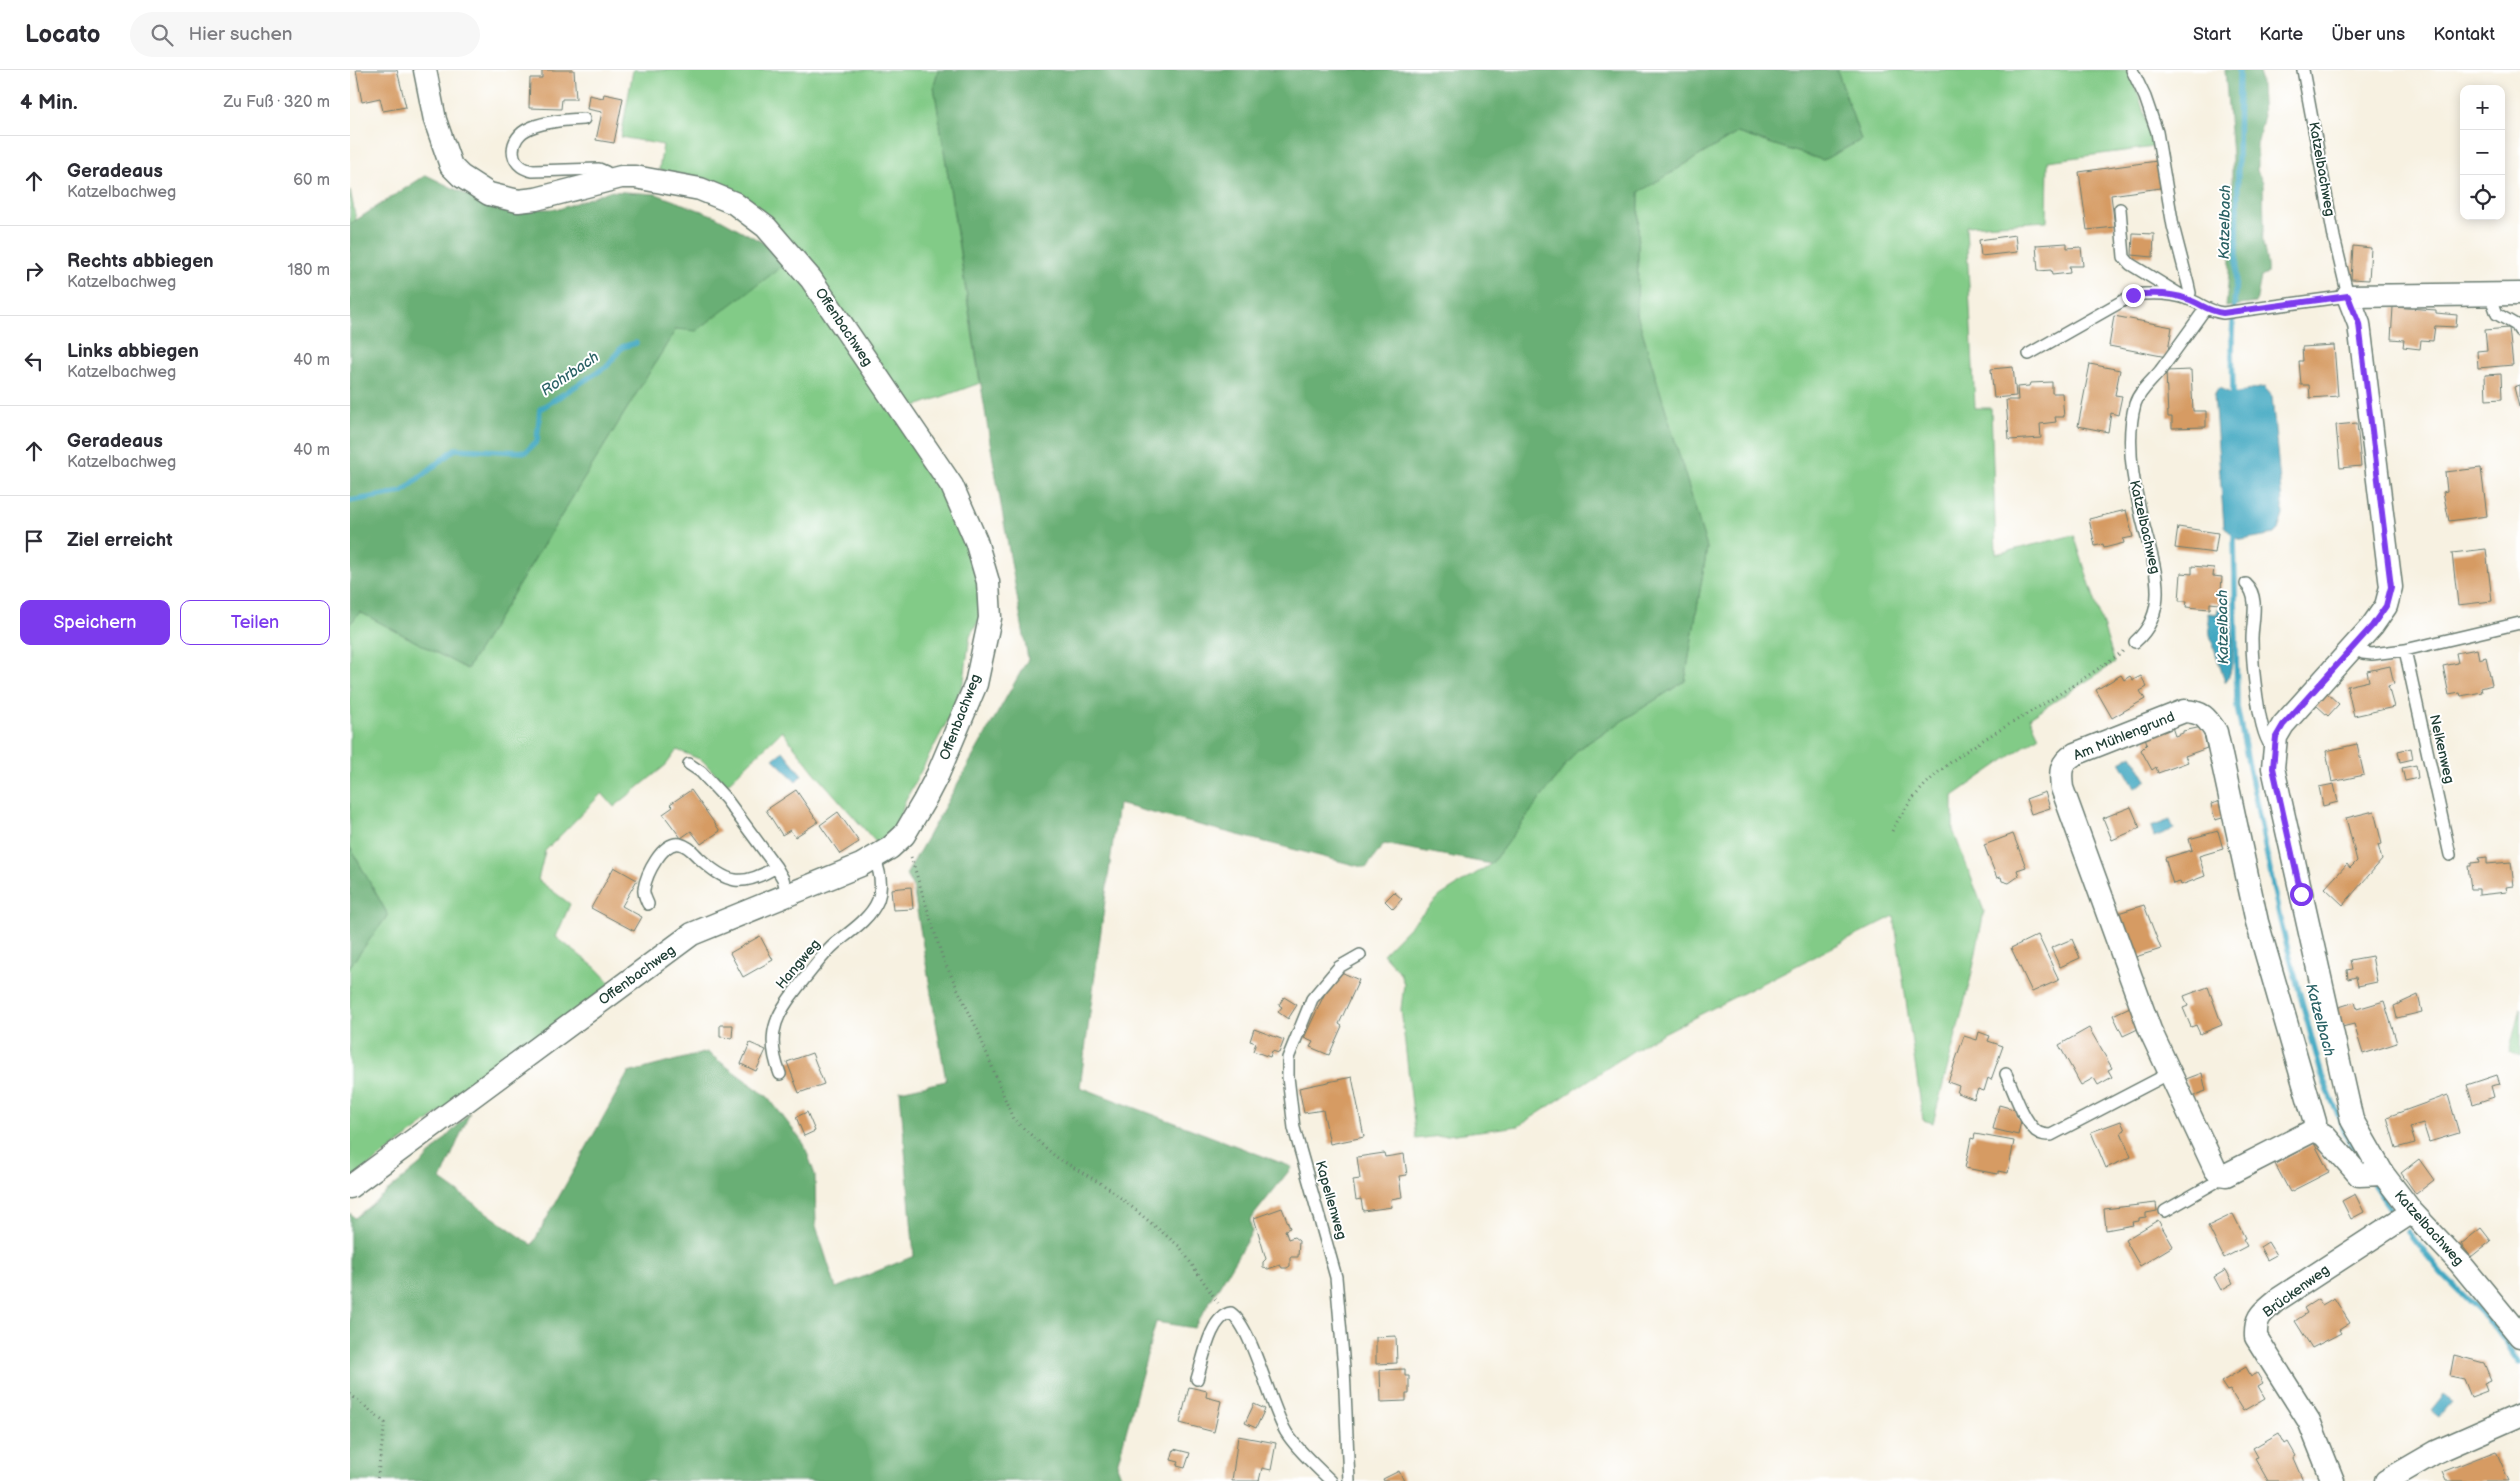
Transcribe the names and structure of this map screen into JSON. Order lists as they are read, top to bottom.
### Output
{
  "streets": {
    "street": [
      "Katzelbachweg",
      "Offenbachweg",
      "Am Mühlengrund",
      "Brückenweg"
    ],
    "lane": ["Nelkenweg", "Hangweg", "Kapellenweg"]
  },
  "crossings": [
    ["Katzelbachweg", "Brückenweg"],
    ["Offenbachweg", "Hangweg"]
  ],
  "water": ["Katzelbach", "Rohrbach"],
  "page": {
    "header": "Locato",
    "search": "Hier suchen",
    "nav": [
      "Start",
      "Karte",
      "Über uns",
      "Kontakt"
    ],
    "heading": ["4 Min.", "Zu Fuß · 320 m"],
    "map_buttons": ["+", "−"],
    "list": [
      ["Geradeaus", "Katzelbachweg", "60 m"],
      ["Rechts abbiegen", "Katzelbachweg", "180 m"],
      ["Links abbiegen", "Katzelbachweg", "40 m"],
      ["Geradeaus", "Katzelbachweg", "40 m"],
      "Ziel erreicht"
    ],
    "buttons": ["Speichern", "Teilen"]
  }
}
